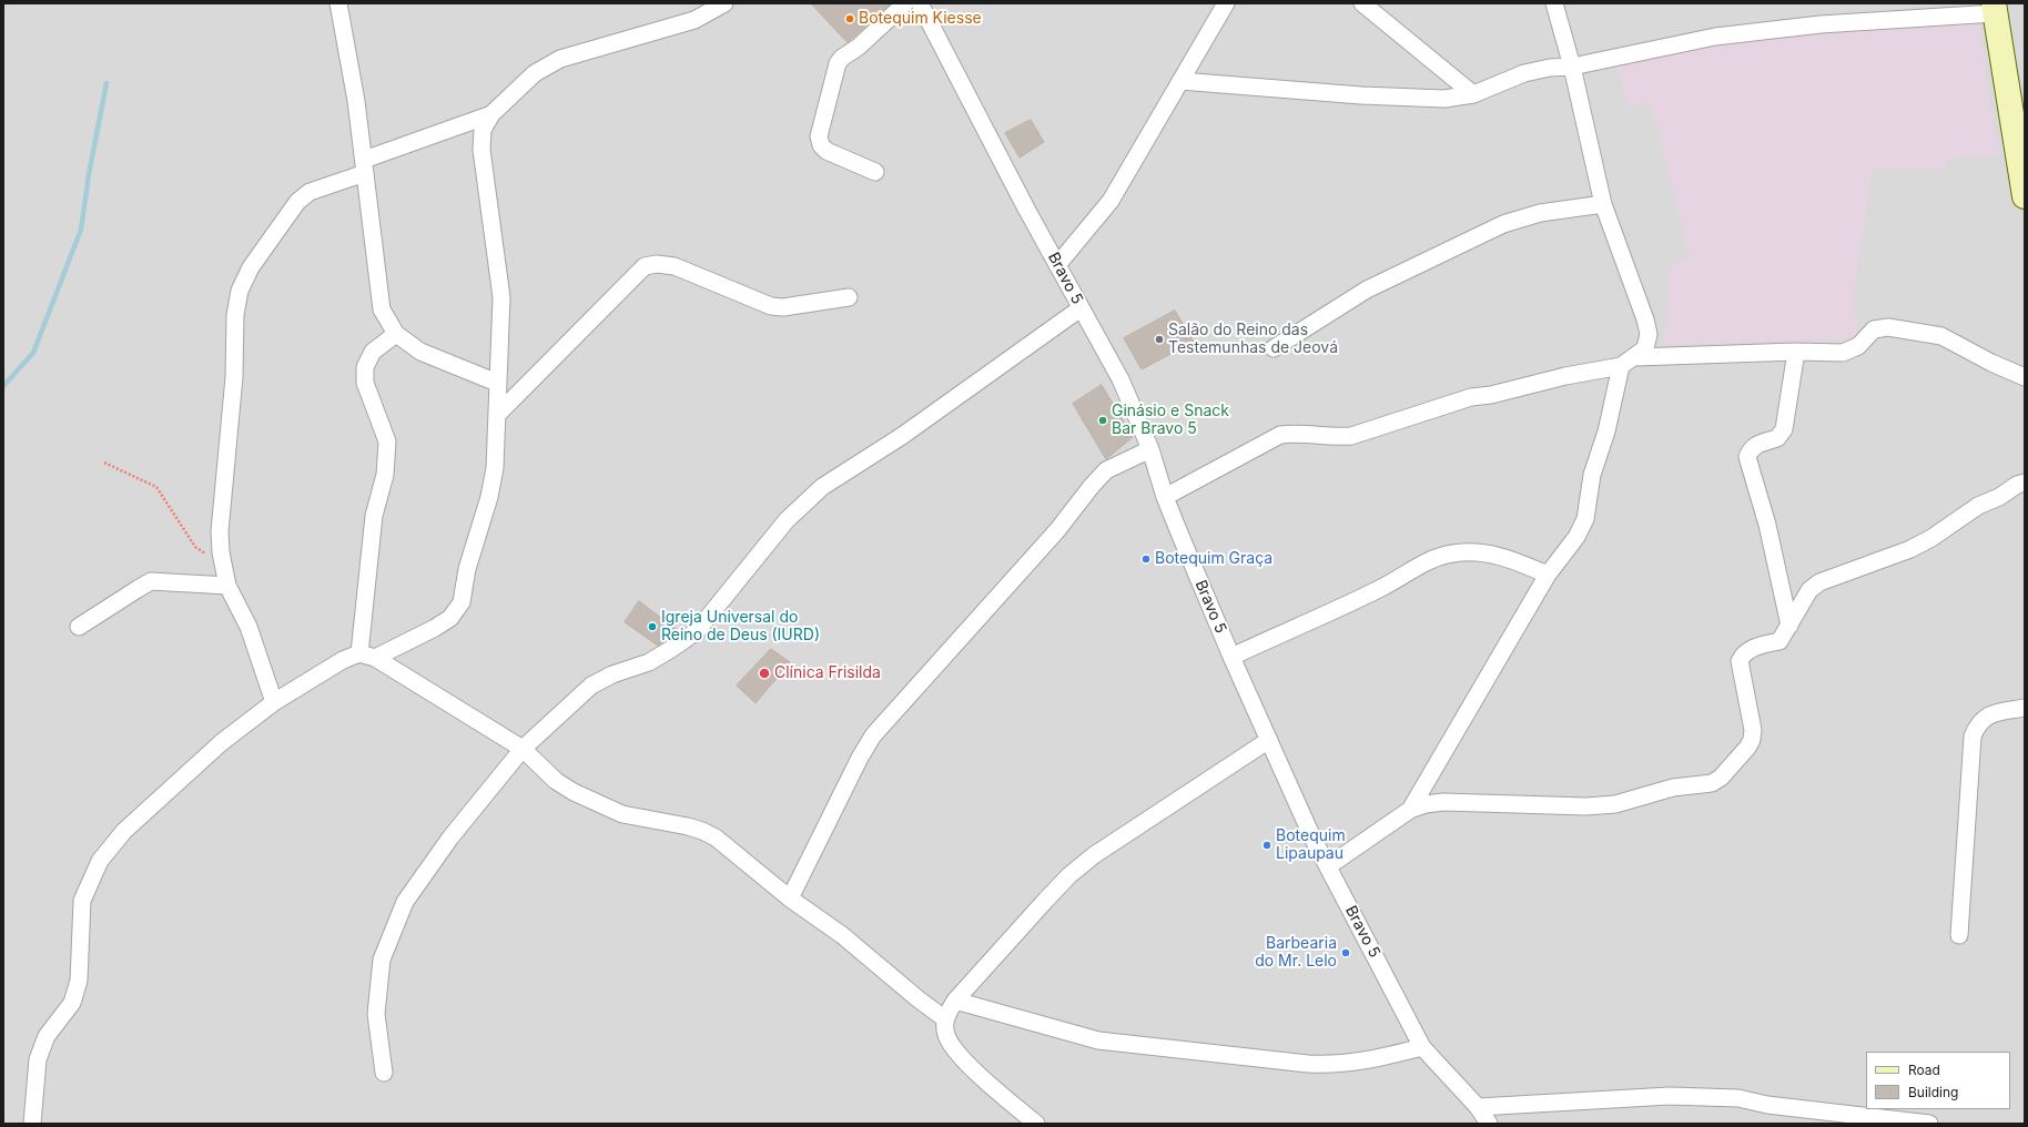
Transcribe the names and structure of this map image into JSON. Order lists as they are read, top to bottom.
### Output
{
  "streets": {
    "street": ["Bravo 5"]
  },
  "places": [
    "Botequim Kiesse",
    "Salão do Reino das Testemunhas de Jeová",
    "Ginásio e Snack Bar Bravo 5",
    "Botequim Graça",
    "Igreja Universal do Reino de Deus (IURD)",
    "Clínica Frisilda",
    "Botequim Lipaupau",
    "Barbearia do Mr. Lelo"
  ],
  "legend": ["Road", "Building"]
}
